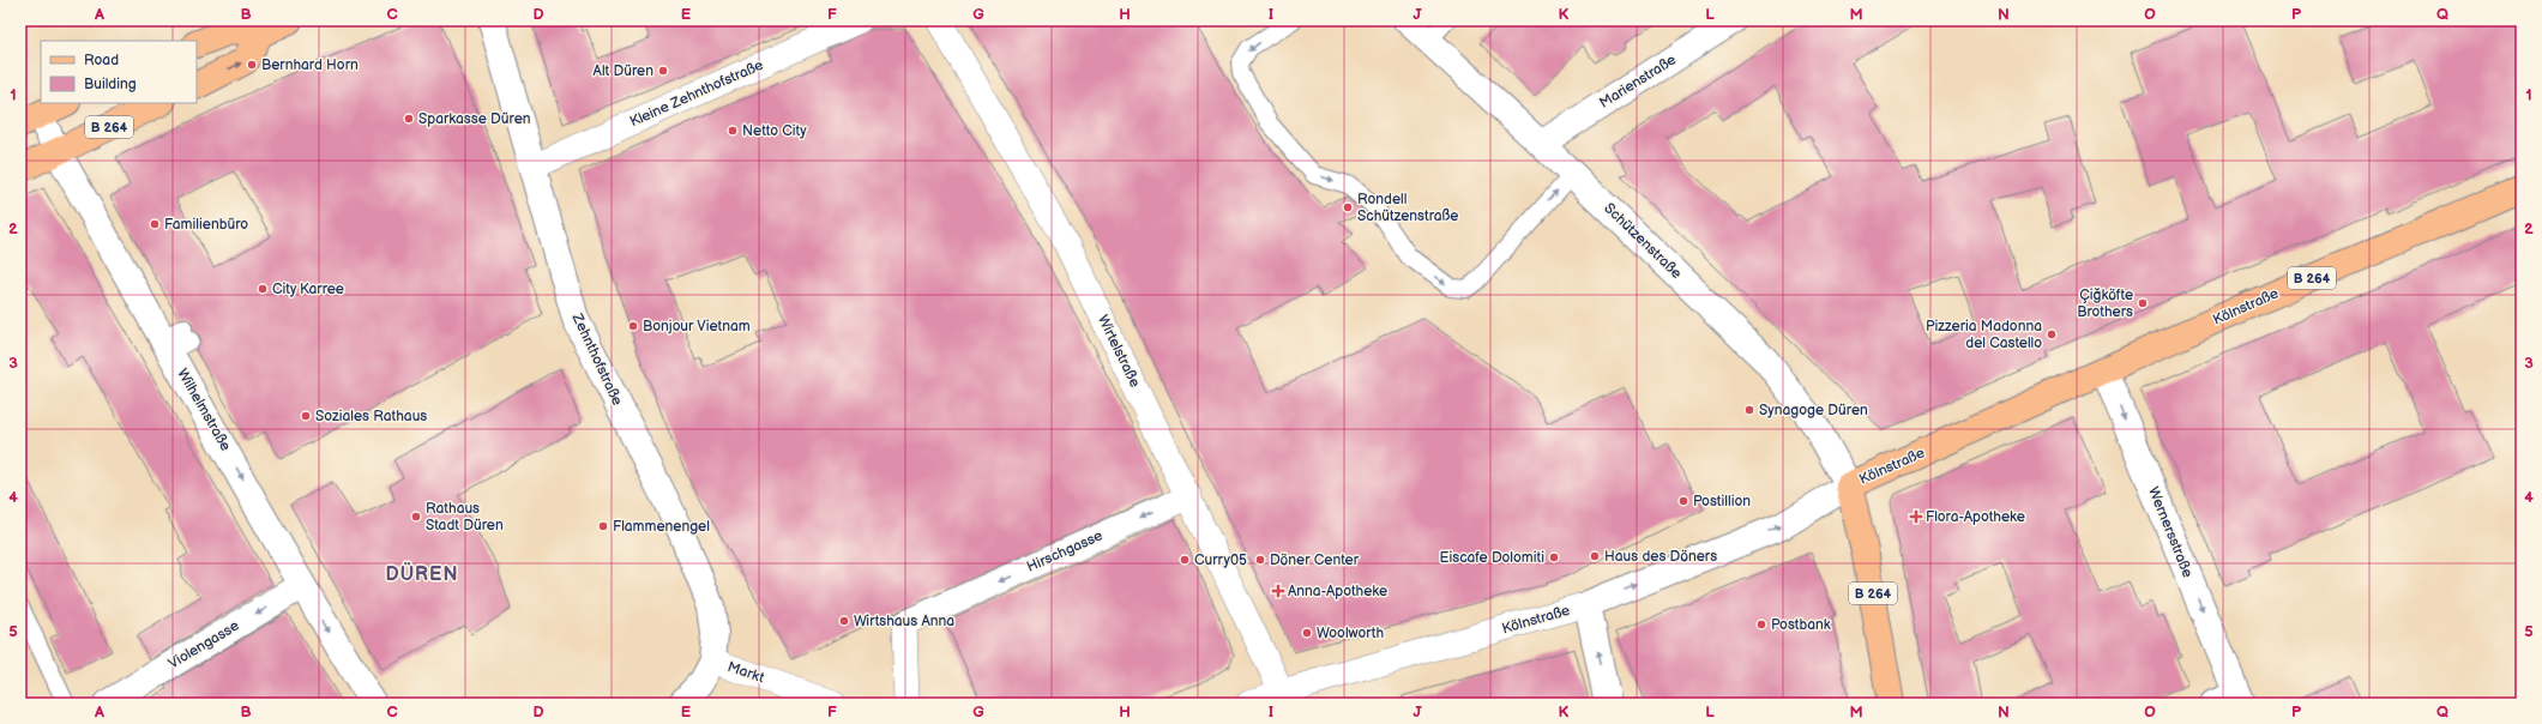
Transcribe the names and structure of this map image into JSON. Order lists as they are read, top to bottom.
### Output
{
  "streets": {
    "main road": ["B 264", "Kölnstraße"],
    "street": [
      "Marienstraße",
      "Kleine Zehnthofstraße",
      "Schützenstraße",
      "Wirtelstraße",
      "Zehnthofstraße",
      "Wilhelmstraße",
      "Wernersstraße",
      "Hirschgasse",
      "Violengasse",
      "Markt"
    ]
  },
  "crossings": [
    ["Marienstraße", "Schützenstraße"],
    ["Kleine Zehnthofstraße", "Zehnthofstraße"],
    ["B 264", "Schützenstraße"],
    ["B 264", "Kölnstraße"],
    ["B 264", "Wilhelmstraße"],
    ["Schützenstraße", "Kölnstraße"],
    ["Kölnstraße", "Wirtelstraße"],
    ["Kölnstraße", "Wernersstraße"],
    ["Wirtelstraße", "Hirschgasse"],
    ["Zehnthofstraße", "Markt"],
    ["Wilhelmstraße", "Violengasse"]
  ],
  "one_way": [
    "Wilhelmstraße",
    "Wernersstraße",
    "Hirschgasse",
    "Violengasse"
  ],
  "districts": ["DÜREN"],
  "places": {
    "other": [
      "Bernhard Horn",
      "Alt Düren",
      "Sparkasse Düren",
      "Netto City",
      "Rondell Schützenstraße",
      "Familienbüro",
      "City Karree",
      "Çiğköfte Brothers",
      "Bonjour Vietnam",
      "Pizzeria Madonna del Castello",
      "Synagoge Düren",
      "Soziales Rathaus",
      "Postillion",
      "Rathaus Stadt Düren",
      "Flammenengel",
      "Haus des Döners",
      "Eiscafe Dolomiti",
      "Curry05",
      "Döner Center",
      "Wirtshaus Anna",
      "Postbank",
      "Woolworth"
    ],
    "health": ["Flora-Apotheke", "Anna-Apotheke"]
  },
  "legend": ["Road", "Building"],
  "grid": {
    "columns": [
      "A",
      "B",
      "C",
      "D",
      "E",
      "F",
      "G",
      "H",
      "I",
      "J",
      "K",
      "L",
      "M",
      "N",
      "O",
      "P",
      "Q"
    ],
    "rows": [
      "1",
      "2",
      "3",
      "4",
      "5"
    ]
  }
}
